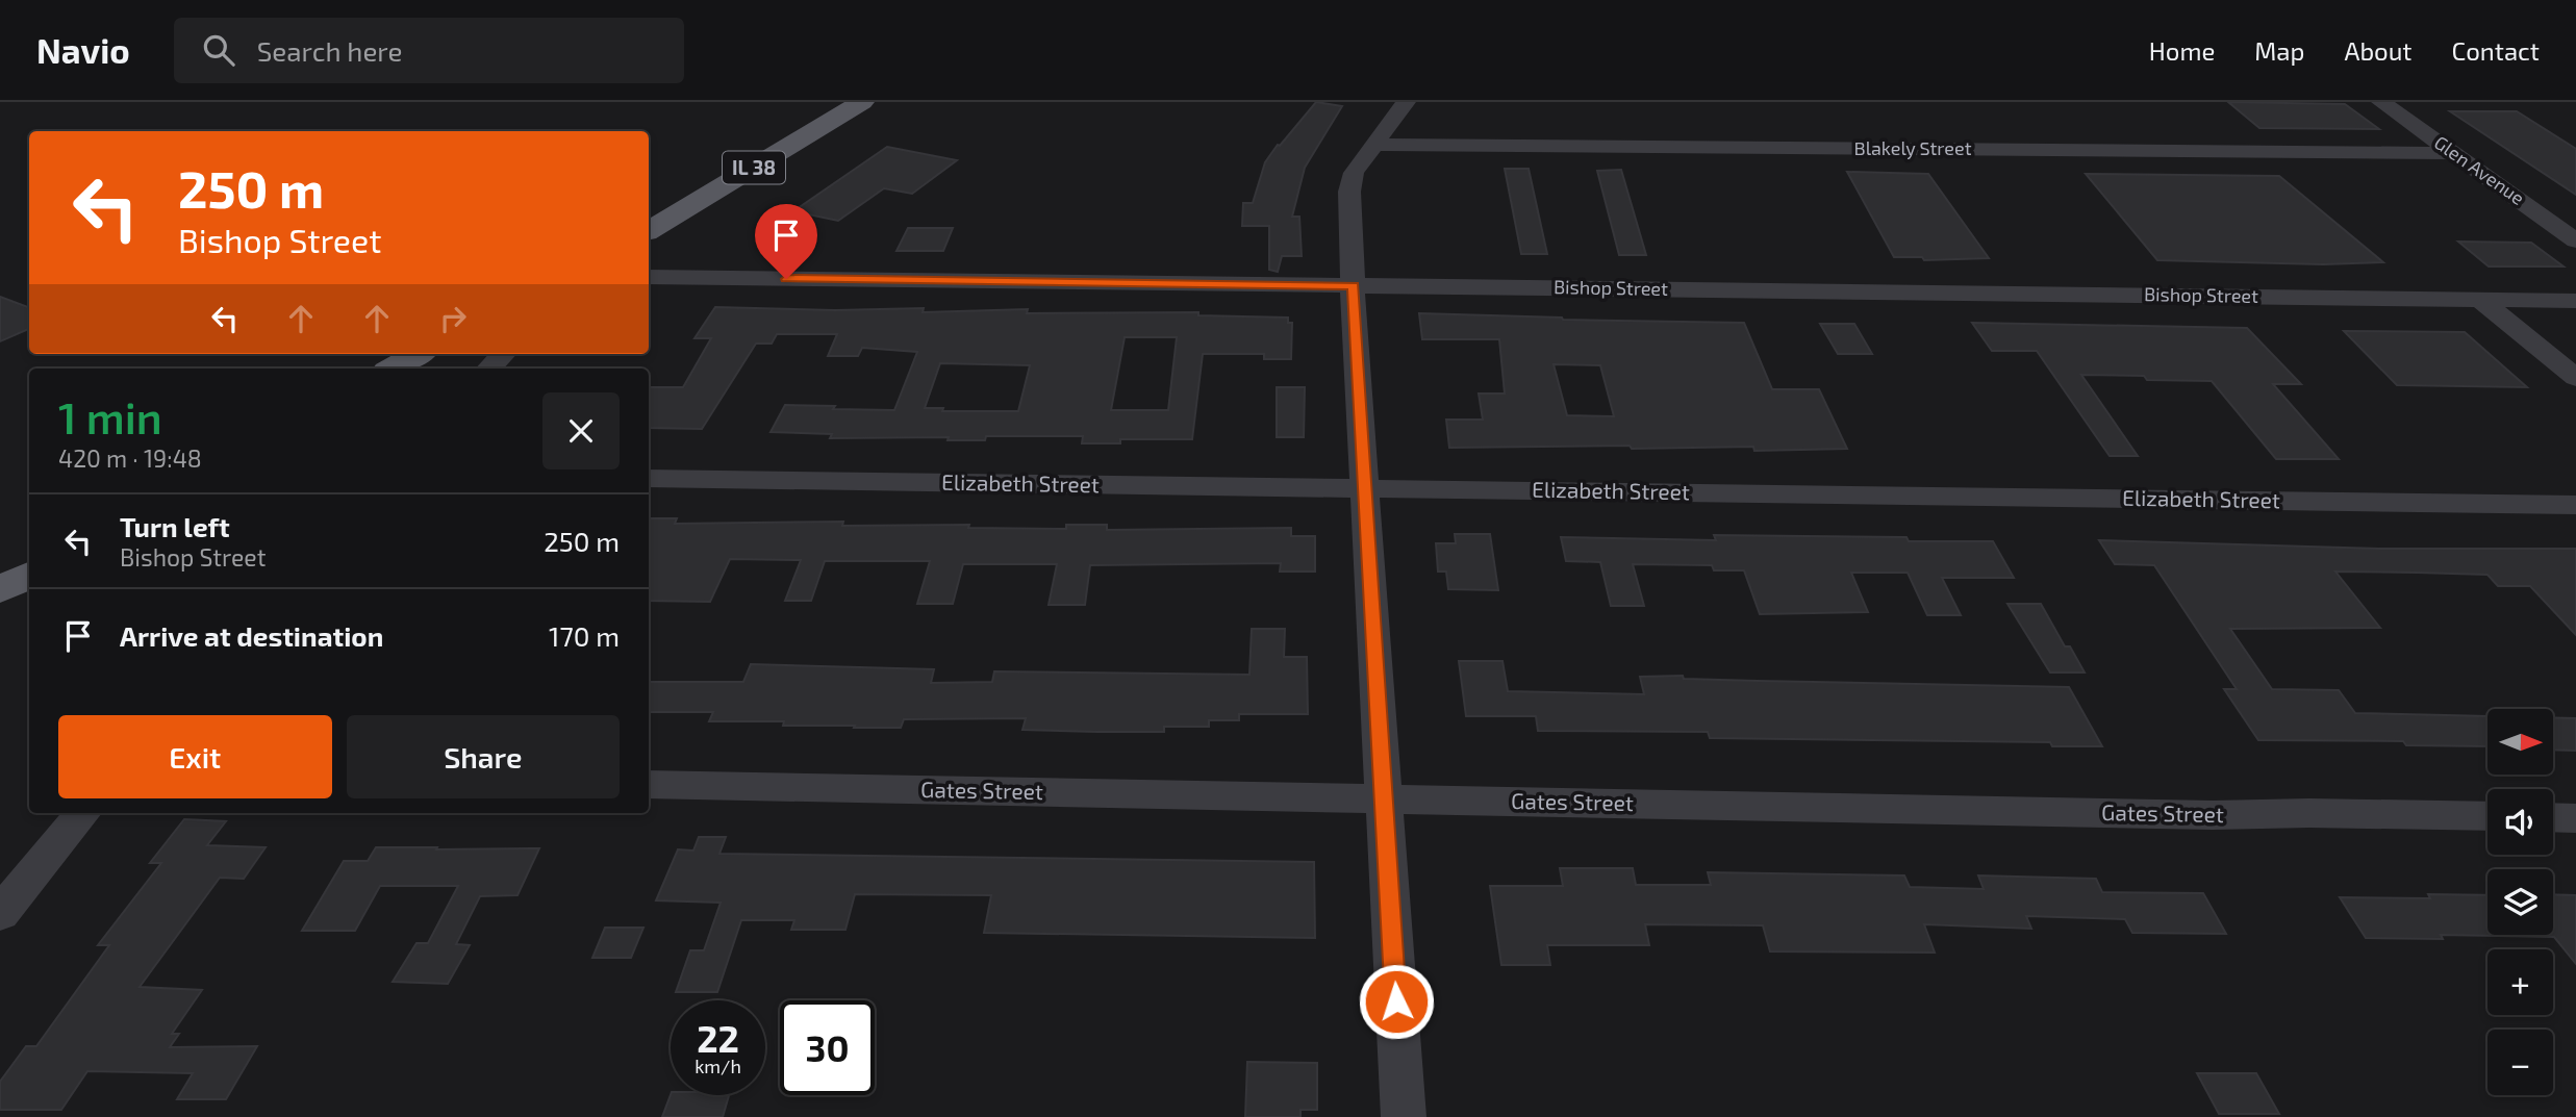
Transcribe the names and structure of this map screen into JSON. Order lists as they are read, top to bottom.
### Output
{
  "streets": {
    "main road": ["IL 38"],
    "street": [
      "Blakely Street",
      "Glen Avenue",
      "Bishop Street",
      "Elizabeth Street",
      "Gates Street"
    ]
  },
  "crossings": [
    ["Blakely Street", "Glen Avenue"]
  ],
  "north": "right",
  "page": {
    "header": "Navio",
    "search": "Search here",
    "nav": [
      "Home",
      "Map",
      "About",
      "Contact"
    ],
    "turn": ["250 m", "Bishop Street"],
    "heading": ["1 min", "420 m · 19:48"],
    "list": [
      {
        "name": "Turn left",
        "note": "Bishop Street",
        "value": "250 m"
      },
      {
        "name": "Arrive at destination",
        "value": "170 m"
      }
    ],
    "buttons": ["Exit", "Share"],
    "map_buttons": ["+", "−"],
    "speed": "22 km/h",
    "limit": "30"
  }
}
